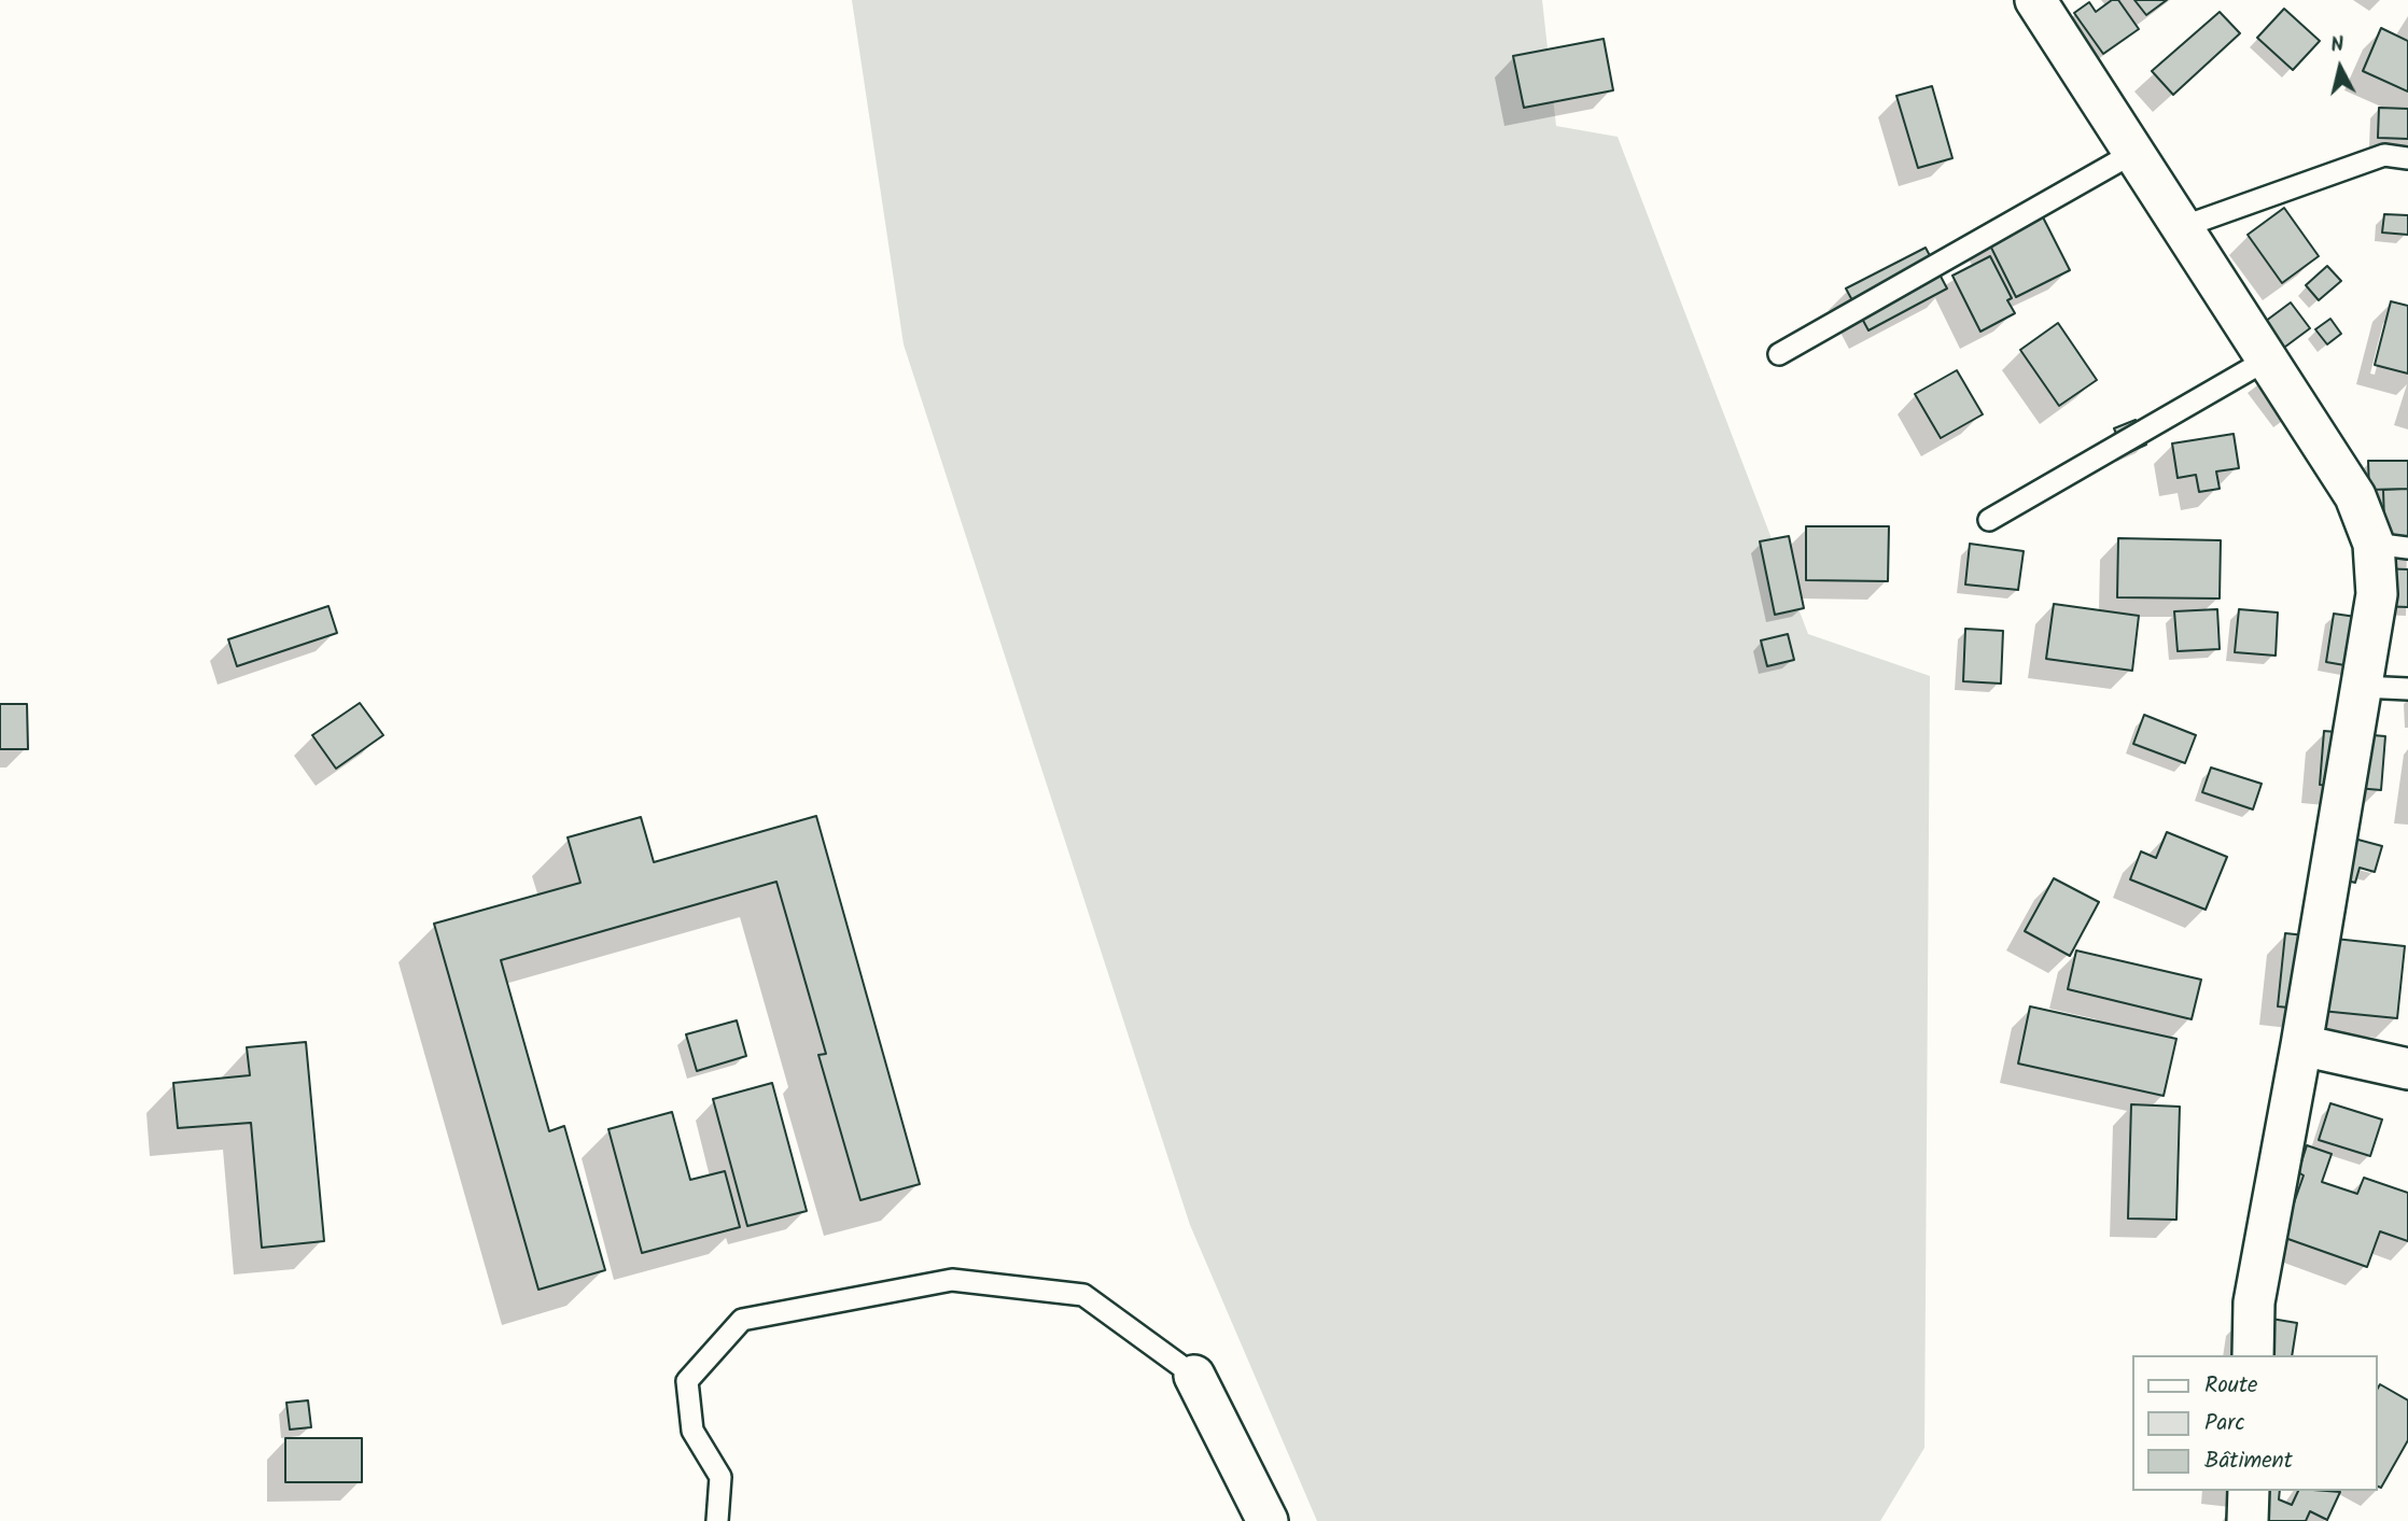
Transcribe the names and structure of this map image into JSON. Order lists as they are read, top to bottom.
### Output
{
  "legend": ["Route", "Parc", "Bâtiment"],
  "north": "top"
}
